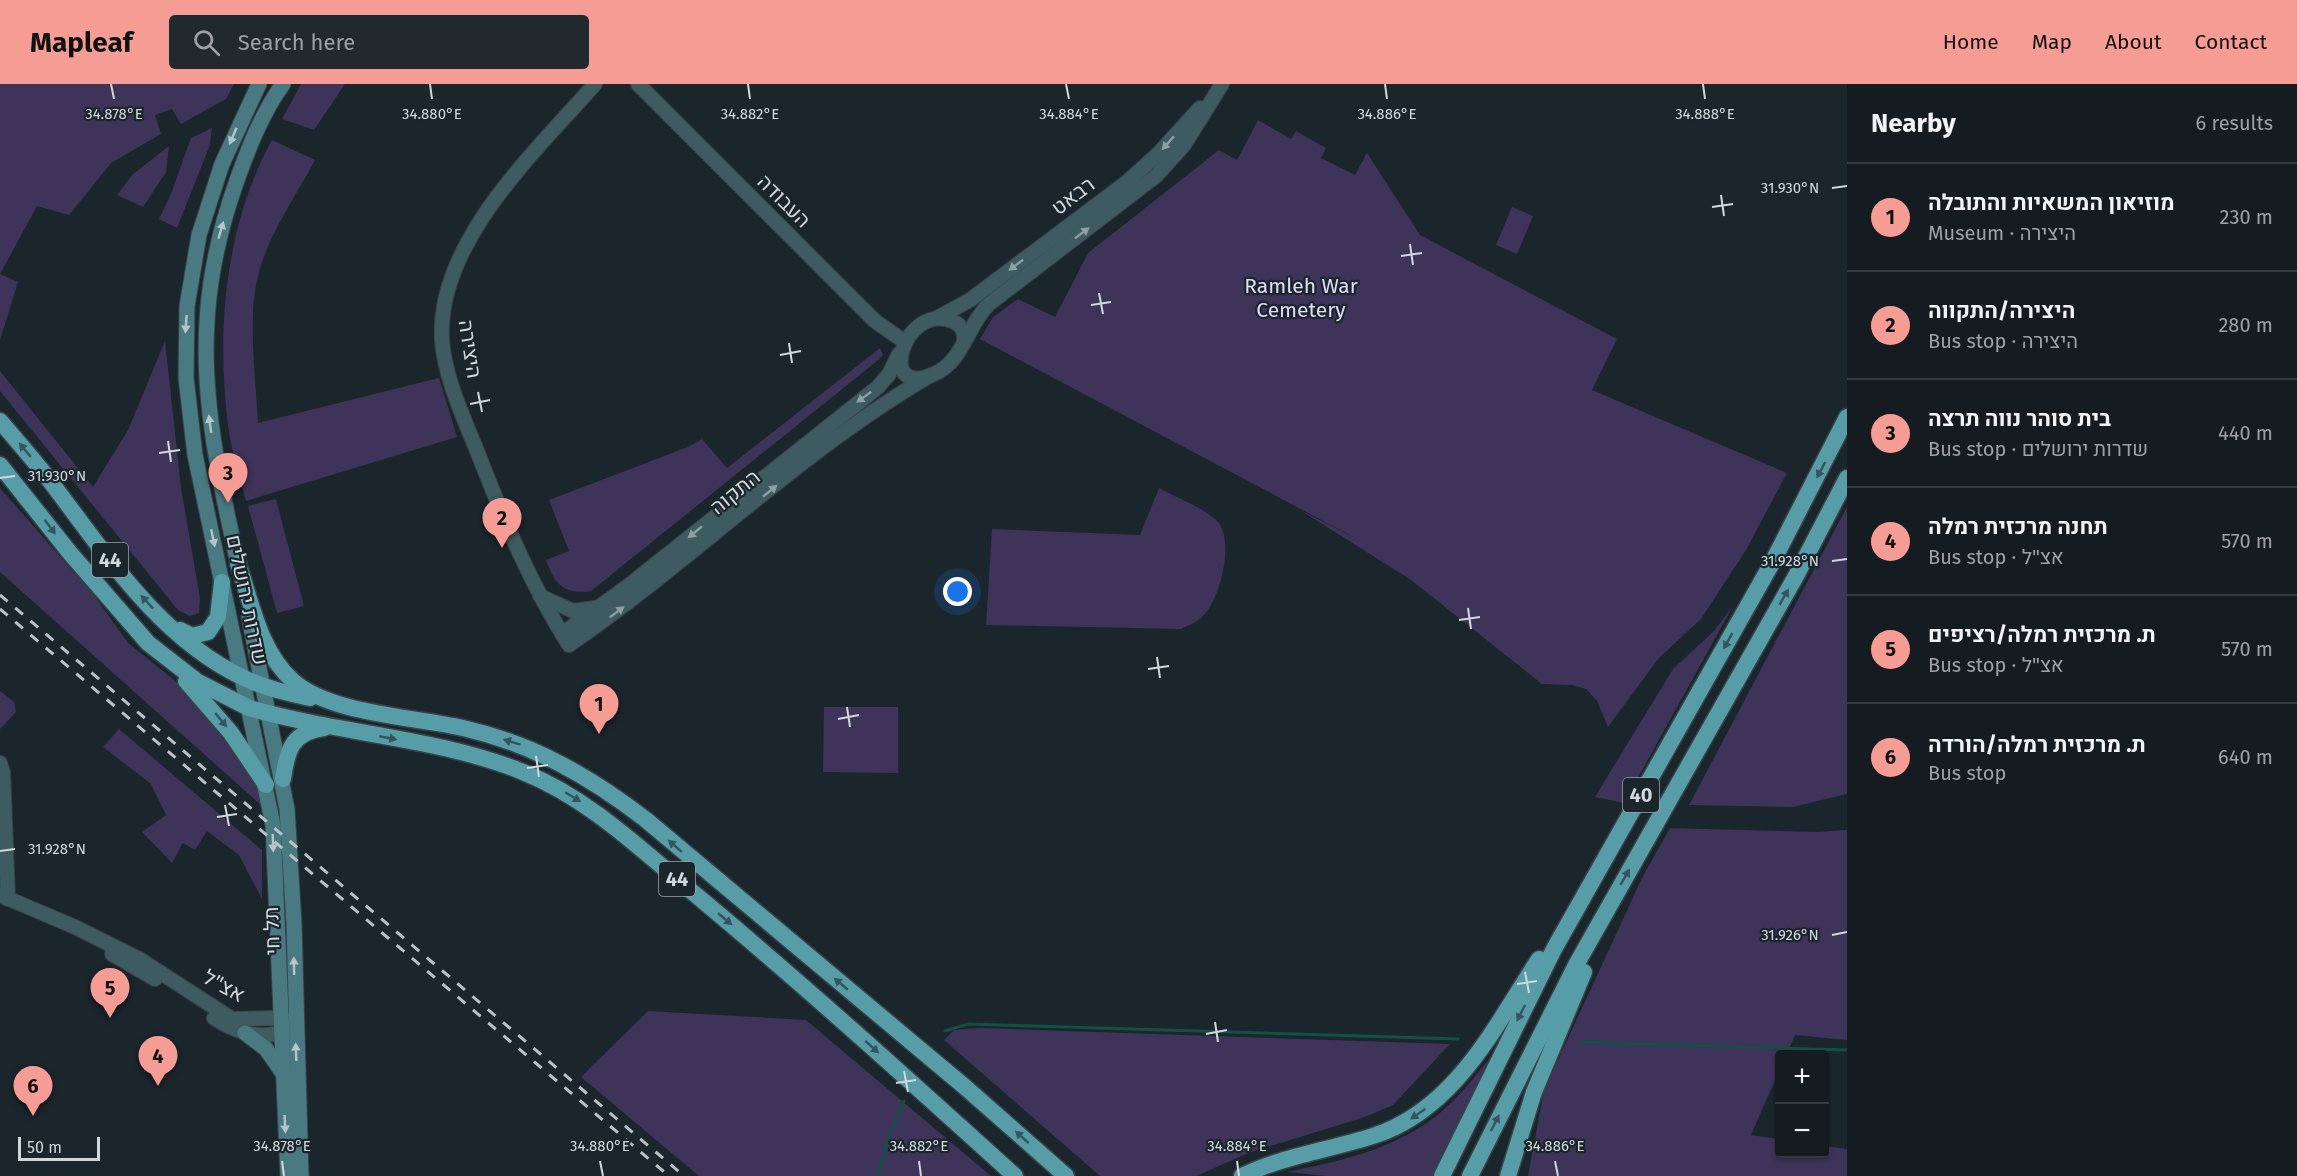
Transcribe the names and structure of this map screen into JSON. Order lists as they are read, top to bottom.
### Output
{
  "streets": {
    "highway": ["44", "40"],
    "main road": ["שדרות ירושלים", "תל חי"],
    "street": [
      "רבאט",
      "העבודה",
      "היצירה",
      "התקוה",
      "אצ\"ל"
    ]
  },
  "crossings": [
    ["רבאט", "העבודה"],
    ["רבאט", "התקוה"],
    ["העבודה", "התקוה"],
    ["היצירה", "התקוה"],
    ["44", "שדרות ירושלים"],
    ["44", "תל חי"],
    ["שדרות ירושלים", "תל חי"],
    ["תל חי", "אצ\"ל"]
  ],
  "parks": ["Ramleh War Cemetery"],
  "scale_bar": "50 m",
  "page": {
    "header": "Mapleaf",
    "search": "Search here",
    "nav": [
      "Home",
      "Map",
      "About",
      "Contact"
    ],
    "heading": ["Nearby", "6 results"],
    "list": [
      {
        "mark": "1",
        "name": "מוזיאון המשאיות והתובלה",
        "note": "Museum · היצירה",
        "value": "230 m"
      },
      {
        "mark": "2",
        "name": "היצירה/התקווה",
        "note": "Bus stop · היצירה",
        "value": "280 m"
      },
      {
        "mark": "3",
        "name": "בית סוהר נווה תרצה",
        "note": "Bus stop · שדרות ירושלים",
        "value": "440 m"
      },
      {
        "mark": "4",
        "name": "תחנה מרכזית רמלה",
        "note": "Bus stop · אצ\"ל",
        "value": "570 m"
      },
      {
        "mark": "5",
        "name": "ת. מרכזית רמלה/רציפים",
        "note": "Bus stop · אצ\"ל",
        "value": "570 m"
      },
      {
        "mark": "6",
        "name": "ת. מרכזית רמלה/הורדה",
        "note": "Bus stop",
        "value": "640 m"
      }
    ],
    "pins": [
      "3",
      "2",
      "1",
      "5",
      "4",
      "6"
    ],
    "map_buttons": ["+", "−"],
    "scale": "50 m"
  },
  "coordinates": [
    "34.878°E",
    "34.880°E",
    "34.882°E",
    "34.884°E",
    "34.886°E",
    "34.888°E",
    "31.930°N",
    "31.928°N",
    "31.926°N"
  ]
}
